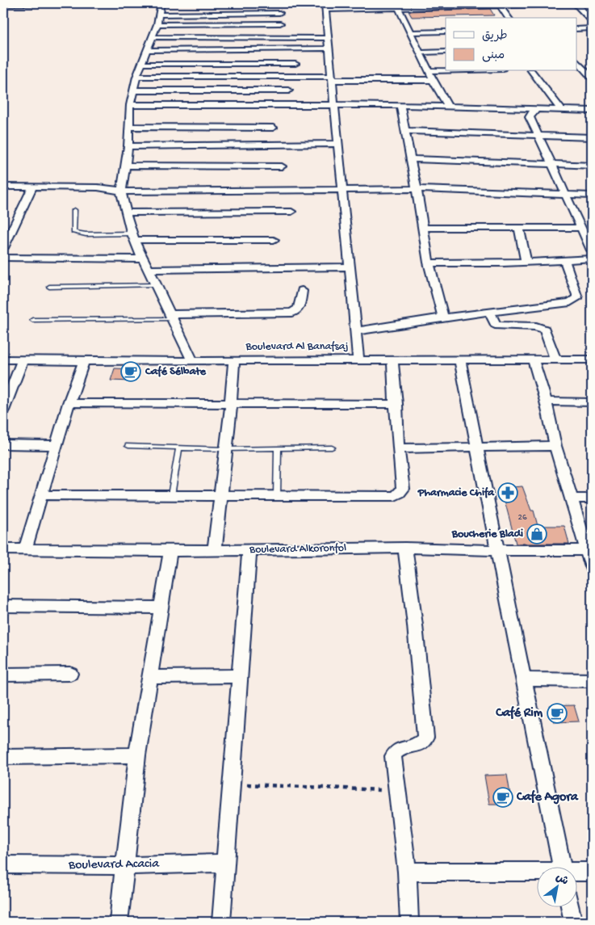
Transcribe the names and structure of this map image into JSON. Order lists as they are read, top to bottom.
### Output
{
  "streets": {
    "street": ["Boulevard Al Banafsaj", "Boulevard Alkoronfol", "Boulevard Acacia"]
  },
  "places": {
    "cafe": ["Café Sélbate", "Café Rim", "Cafe Agora"],
    "pharmacy": ["Pharmacie Chifa"],
    "shop": ["Boucherie Bladi"]
  },
  "house_numbers": ["26"],
  "legend": ["طريق", "مبنى"],
  "north": "top right"
}
